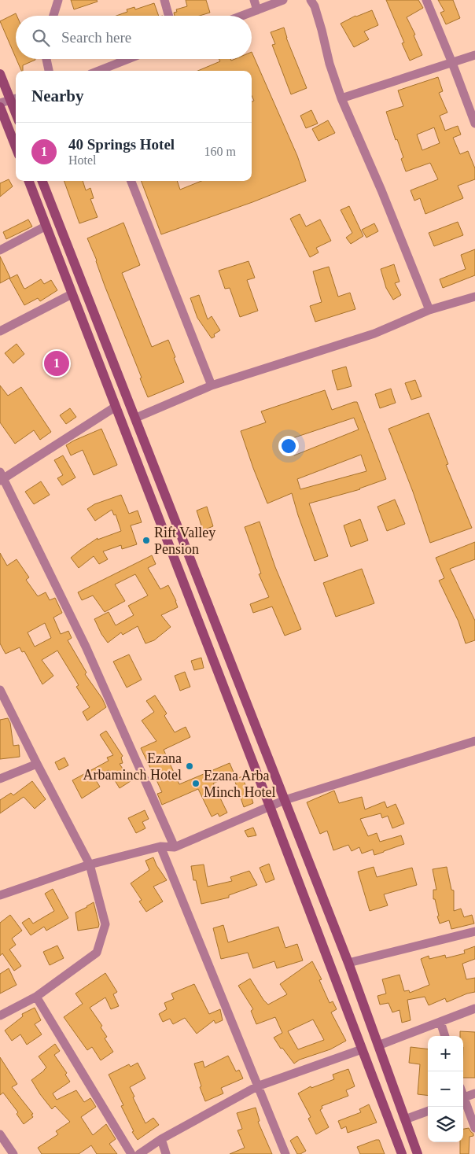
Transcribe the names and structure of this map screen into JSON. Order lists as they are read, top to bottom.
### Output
{
  "places": ["Rift Valley Pension", "Ezana Arbaminch Hotel", "Ezana Arba Minch Hotel"],
  "page": {
    "search": "Search here",
    "heading": "Nearby",
    "list": [
      {
        "mark": "1",
        "name": "40 Springs Hotel",
        "note": "Hotel",
        "value": "160 m"
      }
    ],
    "pins": "1",
    "map_buttons": ["+", "−"]
  }
}
